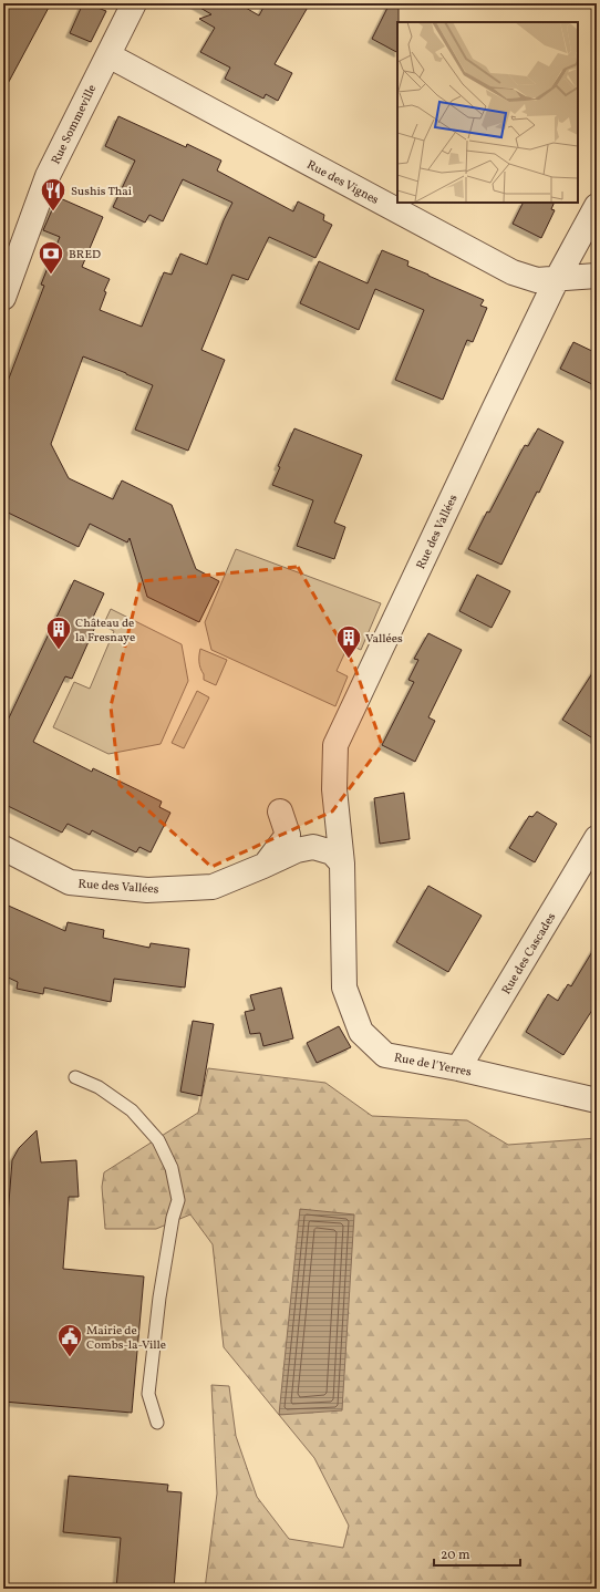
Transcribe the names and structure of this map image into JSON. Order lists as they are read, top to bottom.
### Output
{
  "streets": {
    "street": [
      "Rue Sommeville",
      "Rue des Vignes",
      "Rue des Vallées",
      "Rue des Cascades",
      "Rue de l'Yerres"
    ]
  },
  "crossings": [
    ["Rue Sommeville", "Rue des Vignes"],
    ["Rue des Vignes", "Rue des Vallées"],
    ["Rue des Vallées", "Rue de l'Yerres"],
    ["Rue des Cascades", "Rue de l'Yerres"]
  ],
  "places": {
    "restaurant": ["Sushis Thai"],
    "bank": ["BRED"],
    "building": ["Château de la Fresnaye", "Vallées"],
    "public building": ["Mairie de Combs-la-Ville"]
  },
  "scale_bar": "20 m"
}
